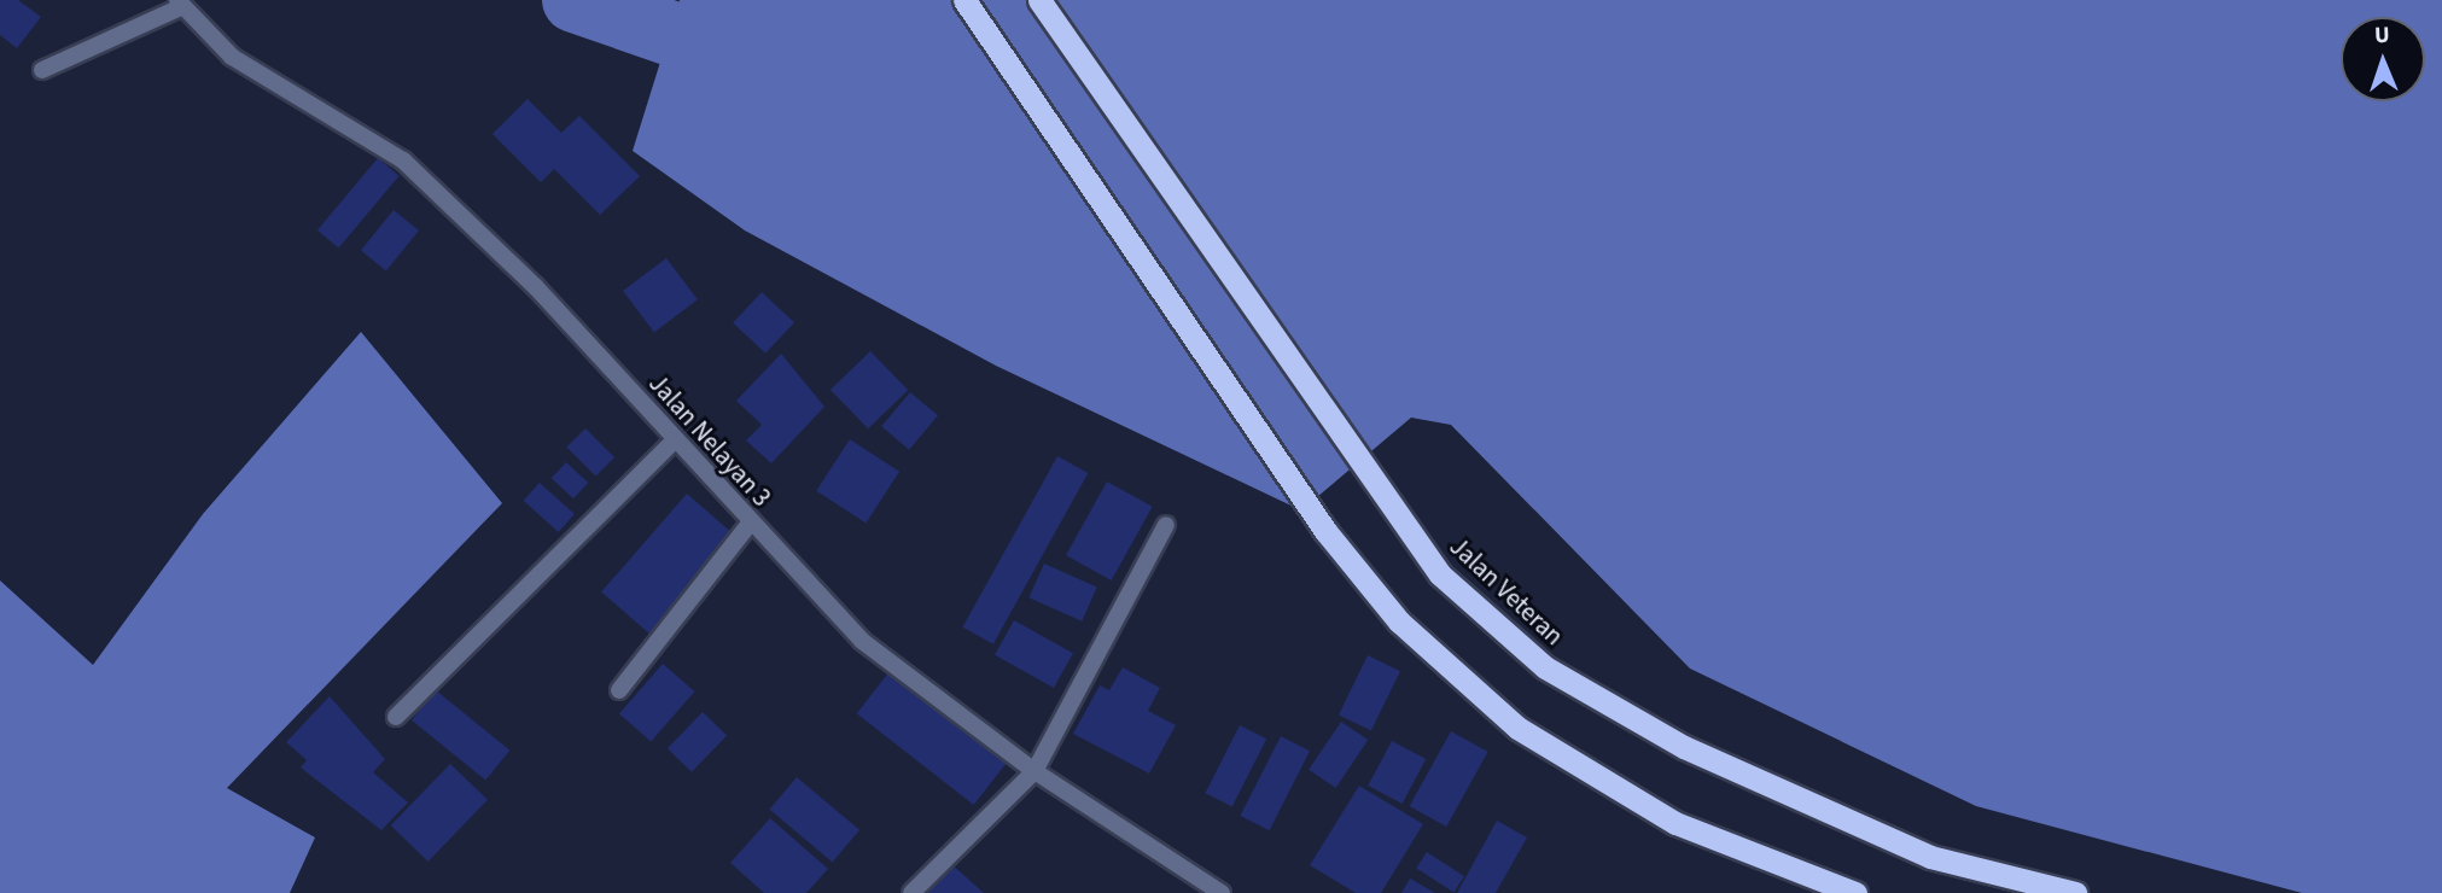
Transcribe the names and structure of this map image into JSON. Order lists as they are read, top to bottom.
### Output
{
  "streets": {
    "highway": ["Jalan Veteran"],
    "street": ["Jalan Nelayan 3"]
  },
  "north": "top"
}
